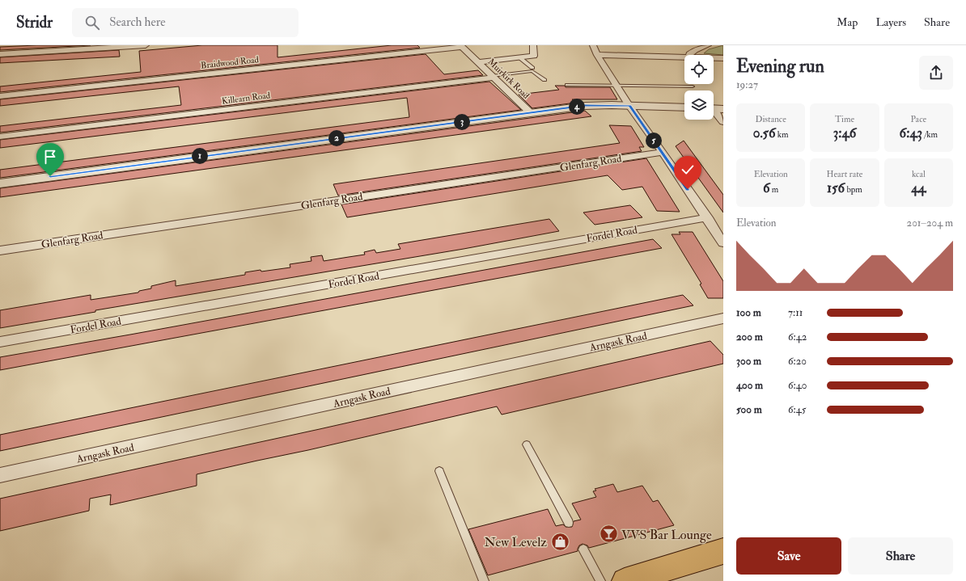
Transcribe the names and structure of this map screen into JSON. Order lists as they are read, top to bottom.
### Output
{
  "streets": {
    "street": [
      "Braidwood Road",
      "Muirkirk Road",
      "Killearn Road",
      "Glenfarg Road",
      "Fordel Road",
      "Arngask Road"
    ]
  },
  "crossings": [
    ["Braidwood Road", "Muirkirk Road"],
    ["Muirkirk Road", "Killearn Road"]
  ],
  "places": {
    "bar": ["VVS Bar Lounge"],
    "shop": ["New Levelz"]
  },
  "page": {
    "header": "Stridr",
    "search": "Search here",
    "nav": ["Map", "Layers", "Share"],
    "heading": ["Evening run", "19:27"],
    "pins": [
      "4",
      "3",
      "2",
      "5",
      "1"
    ],
    "stats": [
      ["Distance", "0.56 km"],
      ["Time", "3:46"],
      ["Pace", "6:43 /km"],
      ["Elevation", "6 m"],
      ["Heart rate", "156 bpm"],
      ["kcal", "44"]
    ],
    "chart": ["Elevation", "201–204 m"],
    "list": [
      {
        "name": "100 m",
        "note": "7:11"
      },
      {
        "name": "200 m",
        "note": "6:42"
      },
      {
        "name": "300 m",
        "note": "6:20"
      },
      {
        "name": "400 m",
        "note": "6:40"
      },
      {
        "name": "500 m",
        "note": "6:45"
      }
    ],
    "buttons": ["Save", "Share"]
  }
}
